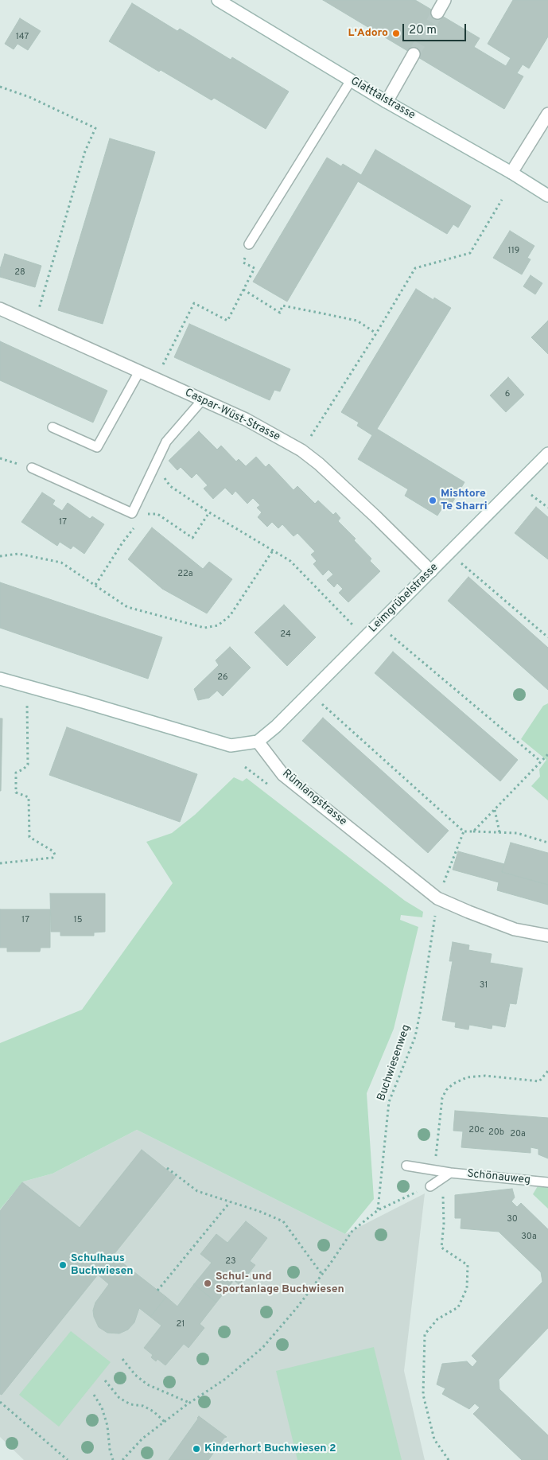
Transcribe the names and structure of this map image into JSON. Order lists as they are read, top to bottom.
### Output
{
  "streets": {
    "street": [
      "Glatttalstrasse",
      "Caspar-Wüst-Strasse",
      "Leimgrübelstrasse",
      "Rümlangstrasse"
    ],
    "lane": ["Schönauweg"],
    "path": ["Buchwiesenweg"]
  },
  "crossings": [
    ["Caspar-Wüst-Strasse", "Leimgrübelstrasse"],
    ["Leimgrübelstrasse", "Rümlangstrasse"],
    ["Rümlangstrasse", "Buchwiesenweg"]
  ],
  "places": [
    "L'Adoro",
    "Mishtore Te Sharri",
    "Schulhaus Buchwiesen",
    "Schul- und Sportanlage Buchwiesen",
    "Kinderhort Buchwiesen 2"
  ],
  "house_numbers": [
    "147",
    "119",
    "28",
    "6",
    "17",
    "22a",
    "24",
    "26",
    "17",
    "15",
    "31",
    "20c",
    "20b",
    "20a",
    "30",
    "30a",
    "23",
    "21"
  ],
  "scale_bar": "20 m"
}
